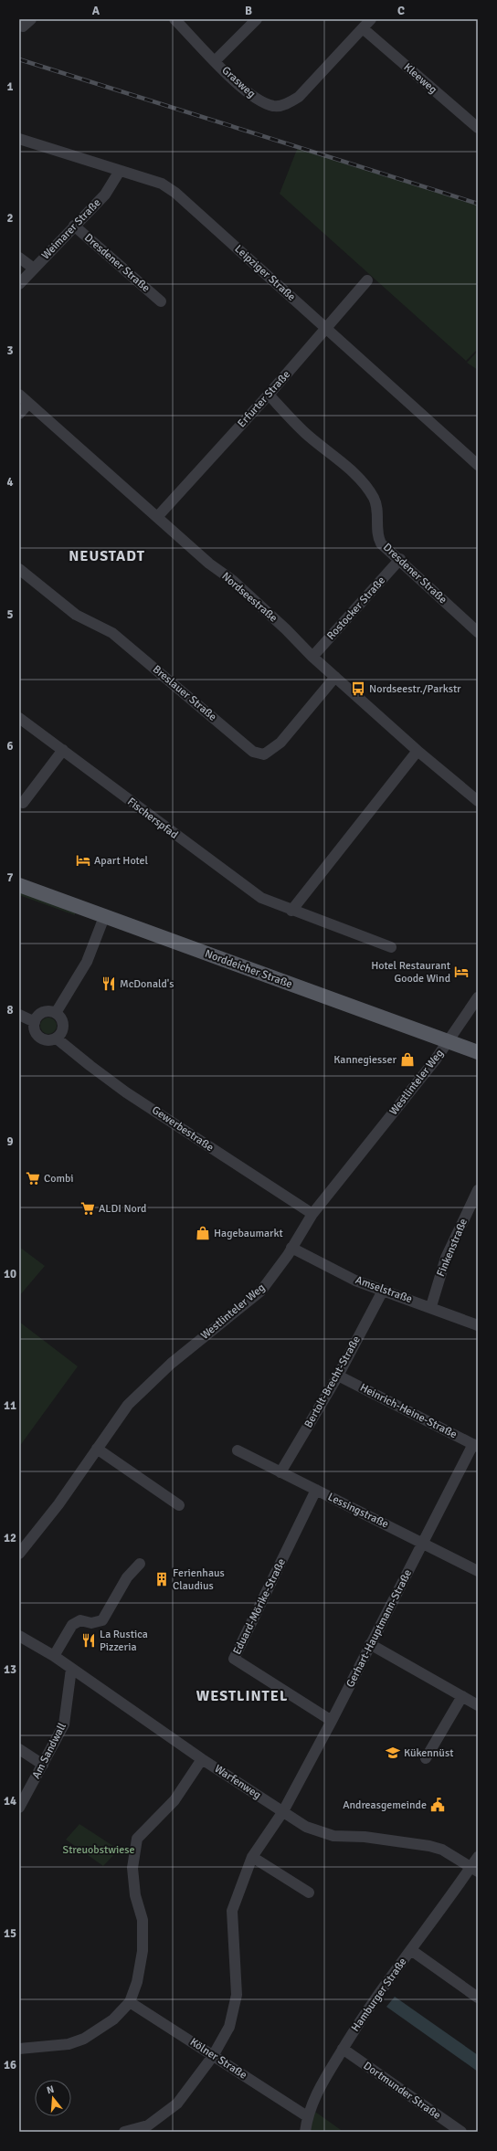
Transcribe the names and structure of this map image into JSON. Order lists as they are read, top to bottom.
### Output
{
  "streets": {
    "main road": ["Norddeicher Straße"],
    "street": [
      "Kleeweg",
      "Grasweg",
      "Weimarer Straße",
      "Dresdener Straße",
      "Leipziger Straße",
      "Erfurter Straße",
      "Nordseestraße",
      "Rostocker Straße",
      "Breslauer Straße",
      "Fischerspfad",
      "Westlinteler Weg",
      "Gewerbestraße",
      "Finkenstraße",
      "Amselstraße",
      "Bertolt-Brecht-Straße",
      "Heinrich-Heine-Straße",
      "Lessingstraße",
      "Eduard-Mörike-Straße",
      "Gerhart-Hauptmann-Straße",
      "Am Sandwall",
      "Warfenweg",
      "Hamburger Straße",
      "Kölner Straße",
      "Dortmunder Straße"
    ]
  },
  "crossings": [
    ["Kleeweg", "Grasweg"],
    ["Weimarer Straße", "Dresdener Straße"],
    ["Weimarer Straße", "Leipziger Straße"],
    ["Dresdener Straße", "Erfurter Straße"],
    ["Dresdener Straße", "Rostocker Straße"],
    ["Leipziger Straße", "Erfurter Straße"],
    ["Erfurter Straße", "Nordseestraße"],
    ["Nordseestraße", "Rostocker Straße"],
    ["Nordseestraße", "Breslauer Straße"],
    ["Norddeicher Straße", "Westlinteler Weg"],
    ["Westlinteler Weg", "Gewerbestraße"],
    ["Westlinteler Weg", "Amselstraße"],
    ["Finkenstraße", "Amselstraße"],
    ["Amselstraße", "Bertolt-Brecht-Straße"],
    ["Bertolt-Brecht-Straße", "Heinrich-Heine-Straße"],
    ["Bertolt-Brecht-Straße", "Lessingstraße"],
    ["Heinrich-Heine-Straße", "Gerhart-Hauptmann-Straße"],
    ["Lessingstraße", "Eduard-Mörike-Straße"],
    ["Lessingstraße", "Gerhart-Hauptmann-Straße"],
    ["Eduard-Mörike-Straße", "Gerhart-Hauptmann-Straße"],
    ["Gerhart-Hauptmann-Straße", "Warfenweg"],
    ["Gerhart-Hauptmann-Straße", "Kölner Straße"],
    ["Am Sandwall", "Warfenweg"],
    ["Warfenweg", "Hamburger Straße"],
    ["Hamburger Straße", "Kölner Straße"],
    ["Hamburger Straße", "Dortmunder Straße"]
  ],
  "districts": ["NEUSTADT", "WESTLINTEL"],
  "parks": ["Streuobstwiese"],
  "places": {
    "bus stop": ["Nordseestr./Parkstr"],
    "hotel": ["Apart Hotel", "Hotel Restaurant Goode Wind"],
    "restaurant": ["McDonald's", "La Rustica Pizzeria"],
    "shop": ["Kannegiesser", "Hagebaumarkt"],
    "supermarket": ["Combi", "ALDI Nord"],
    "building": ["Ferienhaus Claudius"],
    "school or university": ["Kükennüst"],
    "public building": ["Andreasgemeinde"]
  },
  "north": "top",
  "grid": {
    "columns": ["A", "B", "C"],
    "rows": [
      "1",
      "2",
      "3",
      "4",
      "5",
      "6",
      "7",
      "8",
      "9",
      "10",
      "11",
      "12",
      "13",
      "14",
      "15",
      "16"
    ]
  }
}
